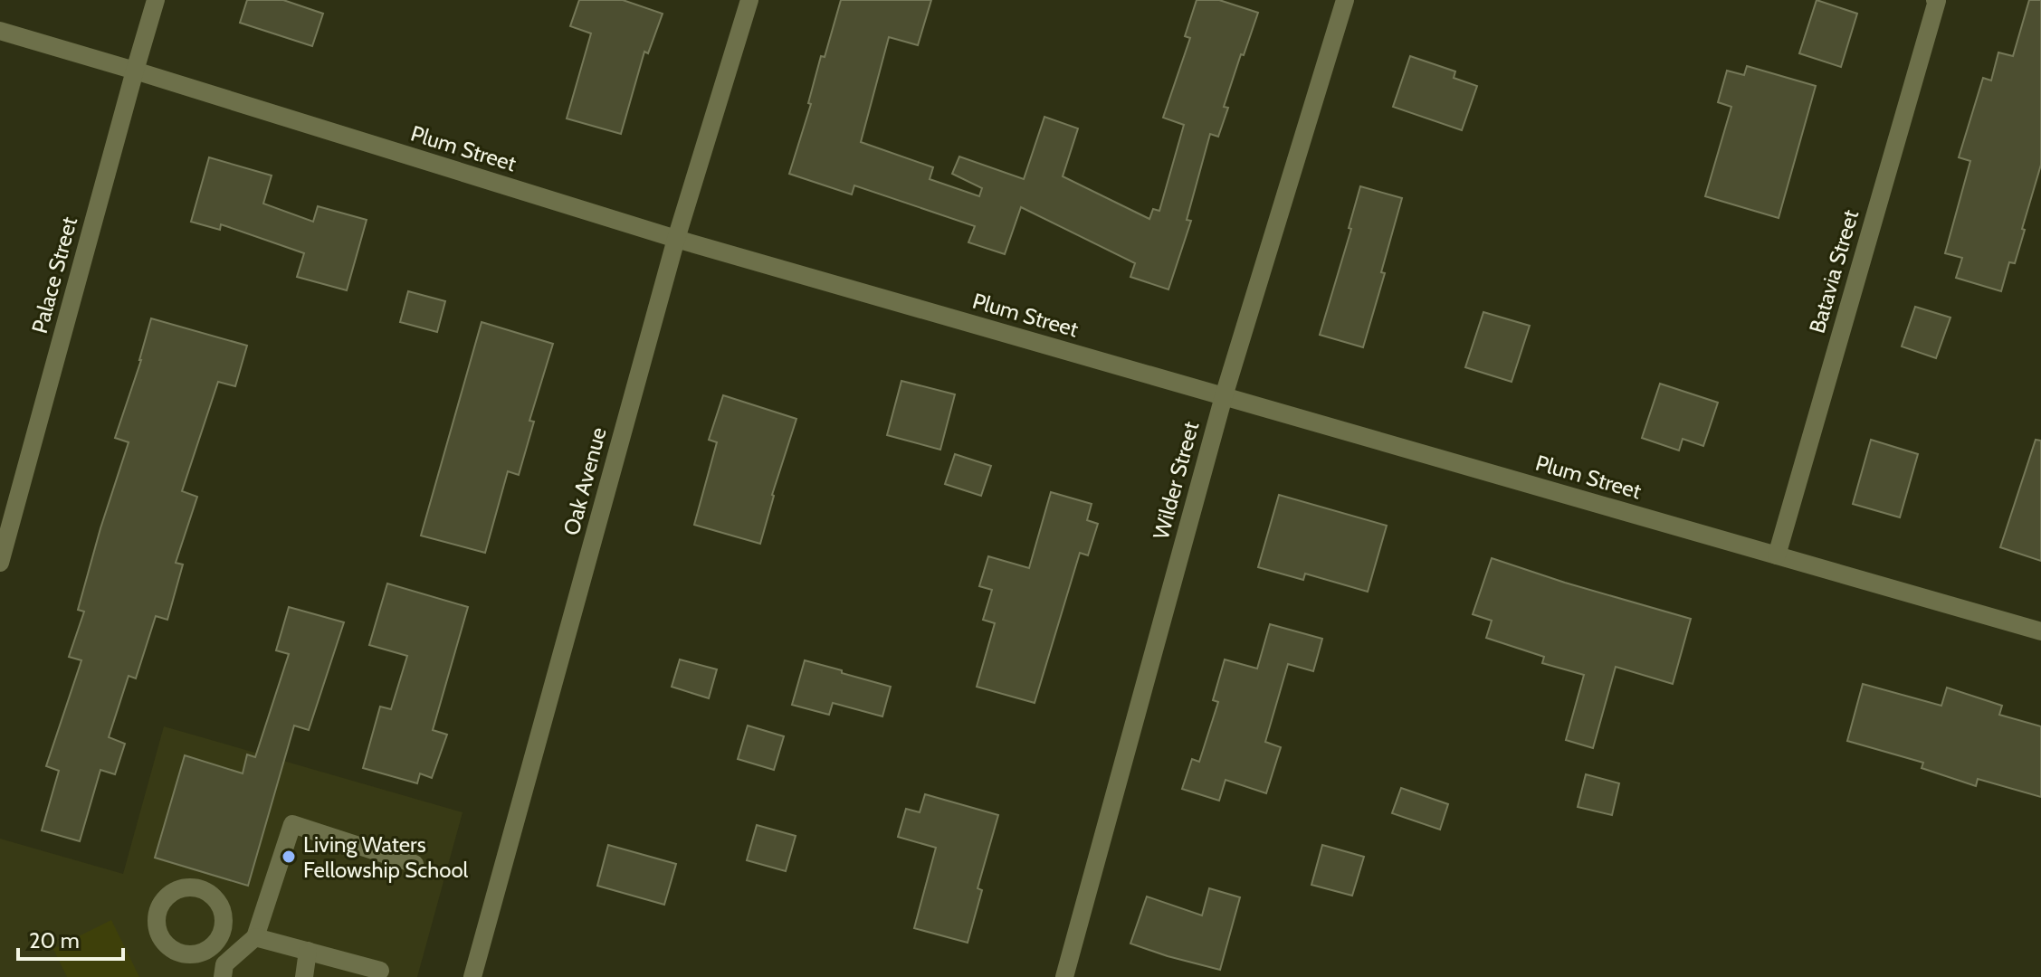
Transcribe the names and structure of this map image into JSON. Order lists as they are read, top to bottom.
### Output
{
  "streets": {
    "street": [
      "Plum Street",
      "Batavia Street",
      "Palace Street",
      "Wilder Street",
      "Oak Avenue"
    ]
  },
  "crossings": [
    ["Plum Street", "Batavia Street"],
    ["Plum Street", "Palace Street"],
    ["Plum Street", "Wilder Street"],
    ["Plum Street", "Oak Avenue"]
  ],
  "places": ["Living Waters Fellowship School"],
  "scale_bar": "20 m"
}
